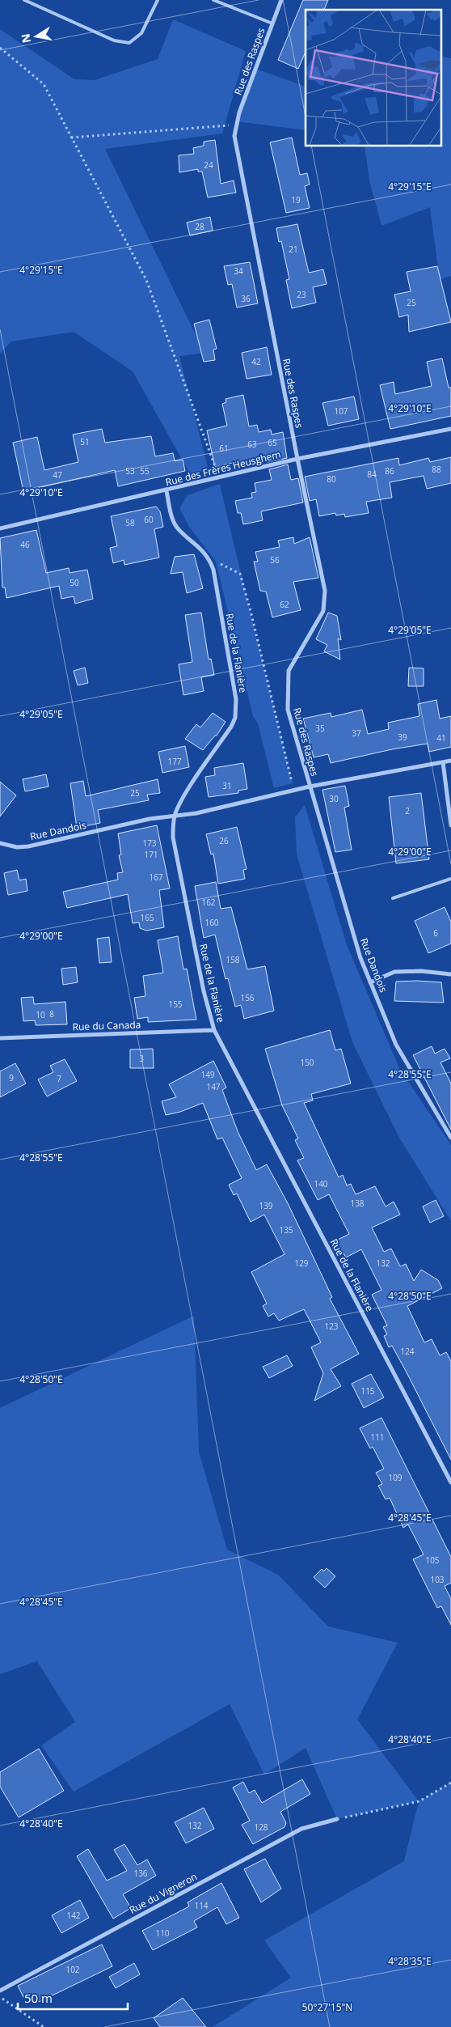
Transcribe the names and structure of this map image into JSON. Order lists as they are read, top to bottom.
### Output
{
  "streets": {
    "street": [
      "Rue des Raspes",
      "Rue des Frères Heusghem",
      "Rue de la Flanière",
      "Rue Dandois",
      "Rue du Canada",
      "Rue du Vigneron"
    ]
  },
  "crossings": [
    ["Rue des Raspes", "Rue des Frères Heusghem"],
    ["Rue des Raspes", "Rue Dandois"],
    ["Rue des Frères Heusghem", "Rue de la Flanière"],
    ["Rue de la Flanière", "Rue Dandois"],
    ["Rue de la Flanière", "Rue du Canada"]
  ],
  "house_numbers": [
    "24",
    "19",
    "28",
    "21",
    "34",
    "23",
    "36",
    "25",
    "42",
    "107",
    "51",
    "65",
    "63",
    "61",
    "88",
    "53",
    "55",
    "86",
    "84",
    "47",
    "80",
    "60",
    "58",
    "46",
    "56",
    "50",
    "62",
    "35",
    "37",
    "39",
    "41",
    "177",
    "31",
    "25",
    "30",
    "2",
    "26",
    "173",
    "171",
    "167",
    "162",
    "165",
    "160",
    "6",
    "158",
    "156",
    "155",
    "8",
    "10",
    "3",
    "150",
    "149",
    "9",
    "7",
    "147",
    "140",
    "138",
    "139",
    "135",
    "129",
    "132",
    "123",
    "124",
    "115",
    "111",
    "109",
    "105",
    "103",
    "132",
    "128",
    "136",
    "114",
    "142",
    "110",
    "102"
  ],
  "scale_bar": "50 m",
  "north": "left",
  "coordinates": [
    "4°29'15\"E",
    "4°29'10\"E",
    "4°29'05\"E",
    "4°29'00\"E",
    "4°28'55\"E",
    "4°28'50\"E",
    "4°28'45\"E",
    "4°28'40\"E",
    "4°28'35\"E",
    "50°27'15\"N"
  ]
}
